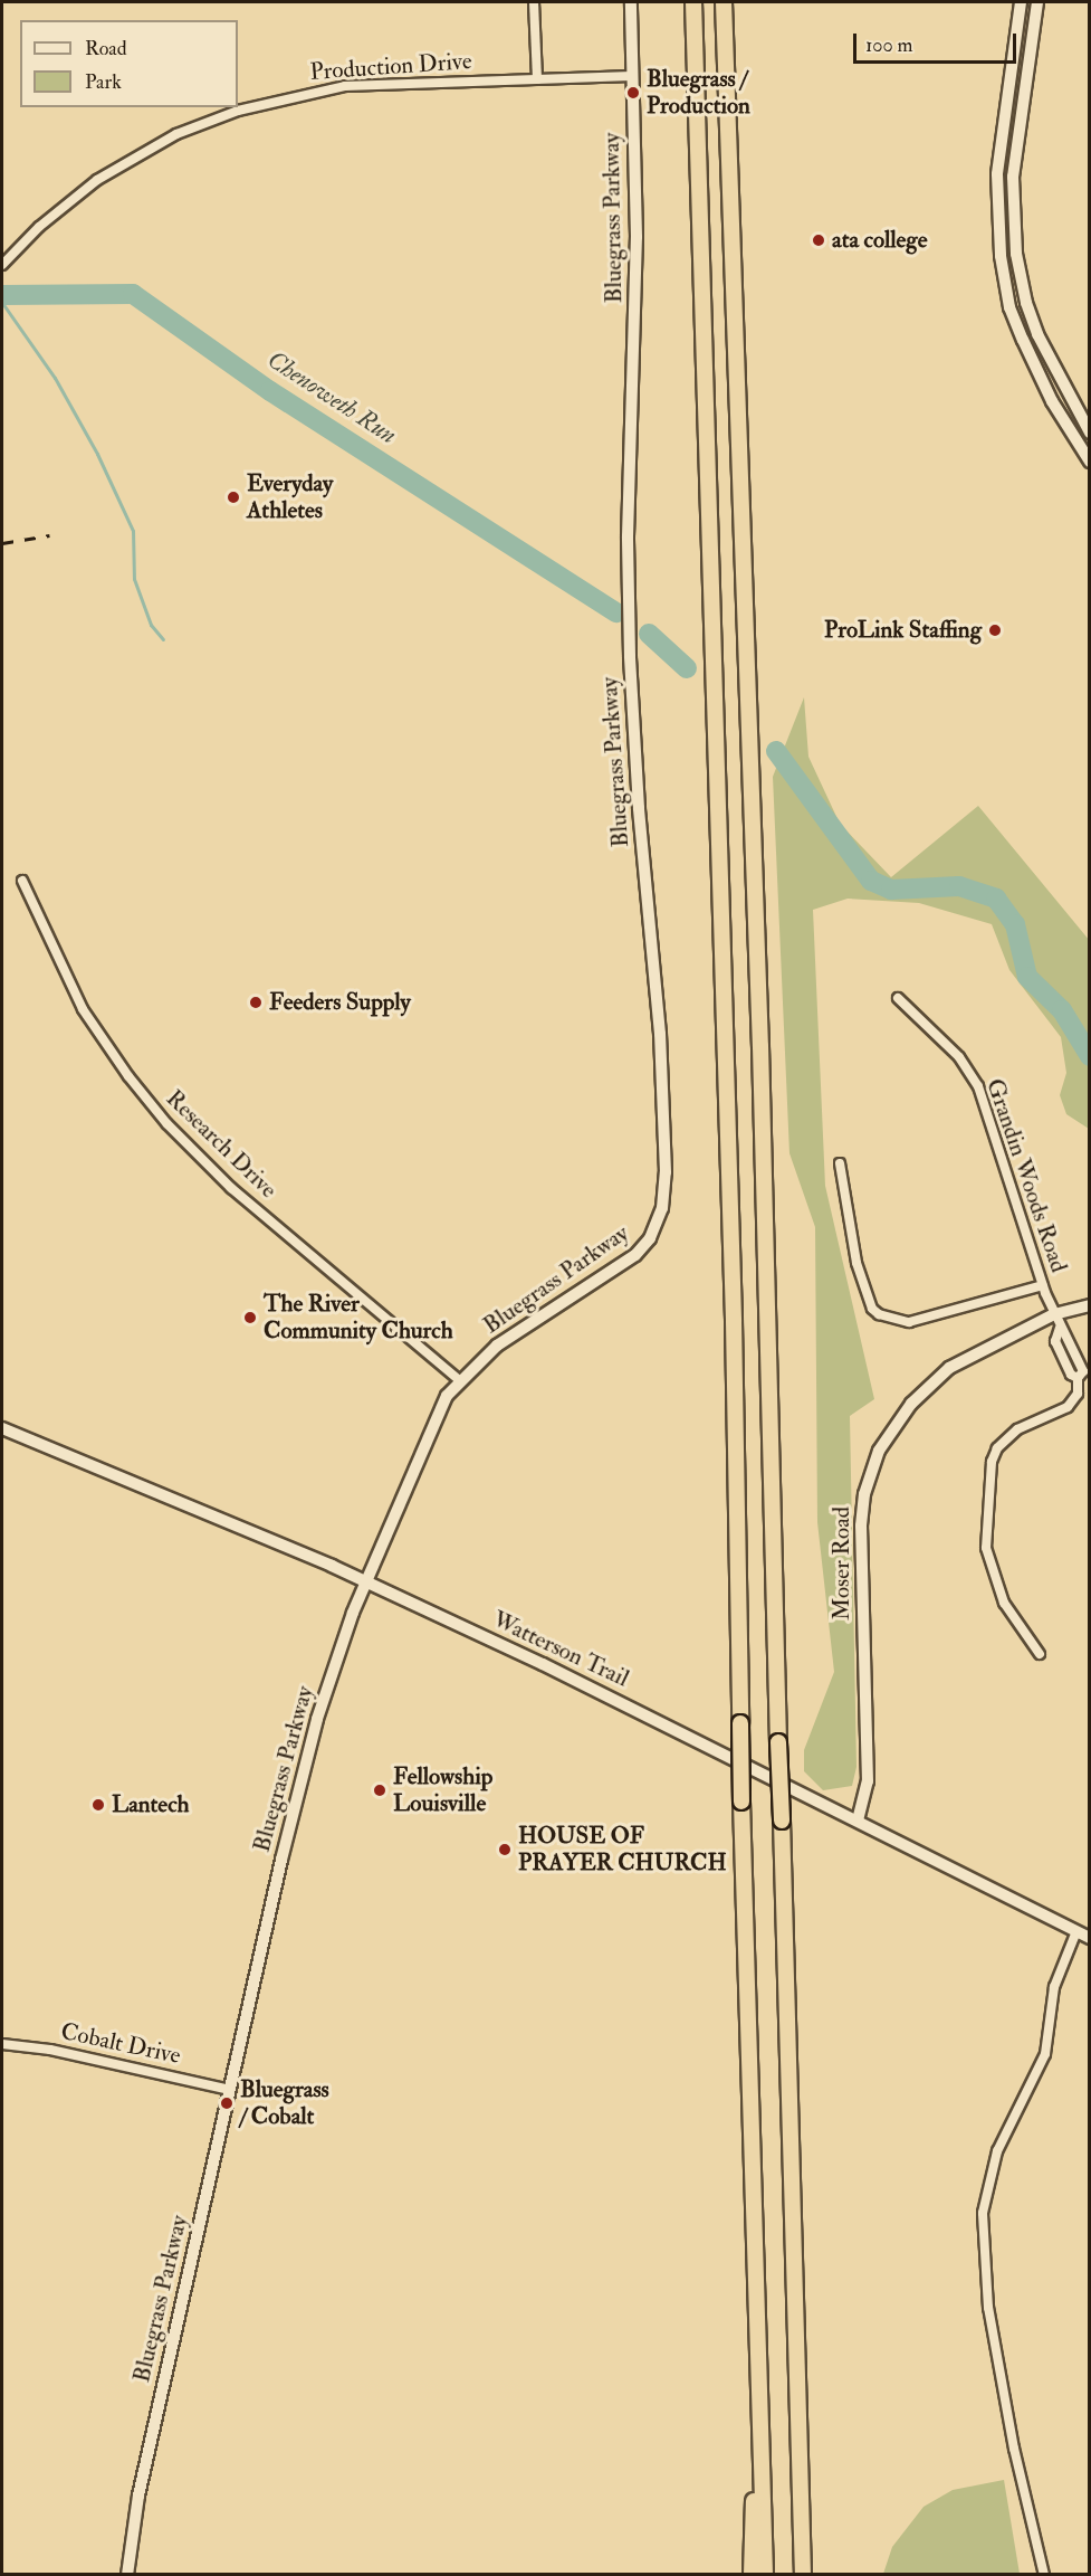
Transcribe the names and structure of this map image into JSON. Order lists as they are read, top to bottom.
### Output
{
  "streets": {
    "street": [
      "Production Drive",
      "Bluegrass Parkway",
      "Research Drive",
      "Grandin Woods Road",
      "Moser Road",
      "Watterson Trail",
      "Cobalt Drive"
    ]
  },
  "crossings": [
    ["Production Drive", "Bluegrass Parkway"],
    ["Bluegrass Parkway", "Research Drive"],
    ["Bluegrass Parkway", "Watterson Trail"],
    ["Bluegrass Parkway", "Cobalt Drive"],
    ["Grandin Woods Road", "Moser Road"],
    ["Moser Road", "Watterson Trail"]
  ],
  "water": ["Chenoweth Run"],
  "places": [
    "Bluegrass / Production",
    "ata college",
    "Everyday Athletes",
    "ProLink Staffing",
    "Feeders Supply",
    "The River Community Church",
    "Fellowship Louisville",
    "Lantech",
    "HOUSE OF PRAYER CHURCH",
    "Bluegrass / Cobalt"
  ],
  "legend": ["Road", "Park"],
  "scale_bar": "100 m"
}
